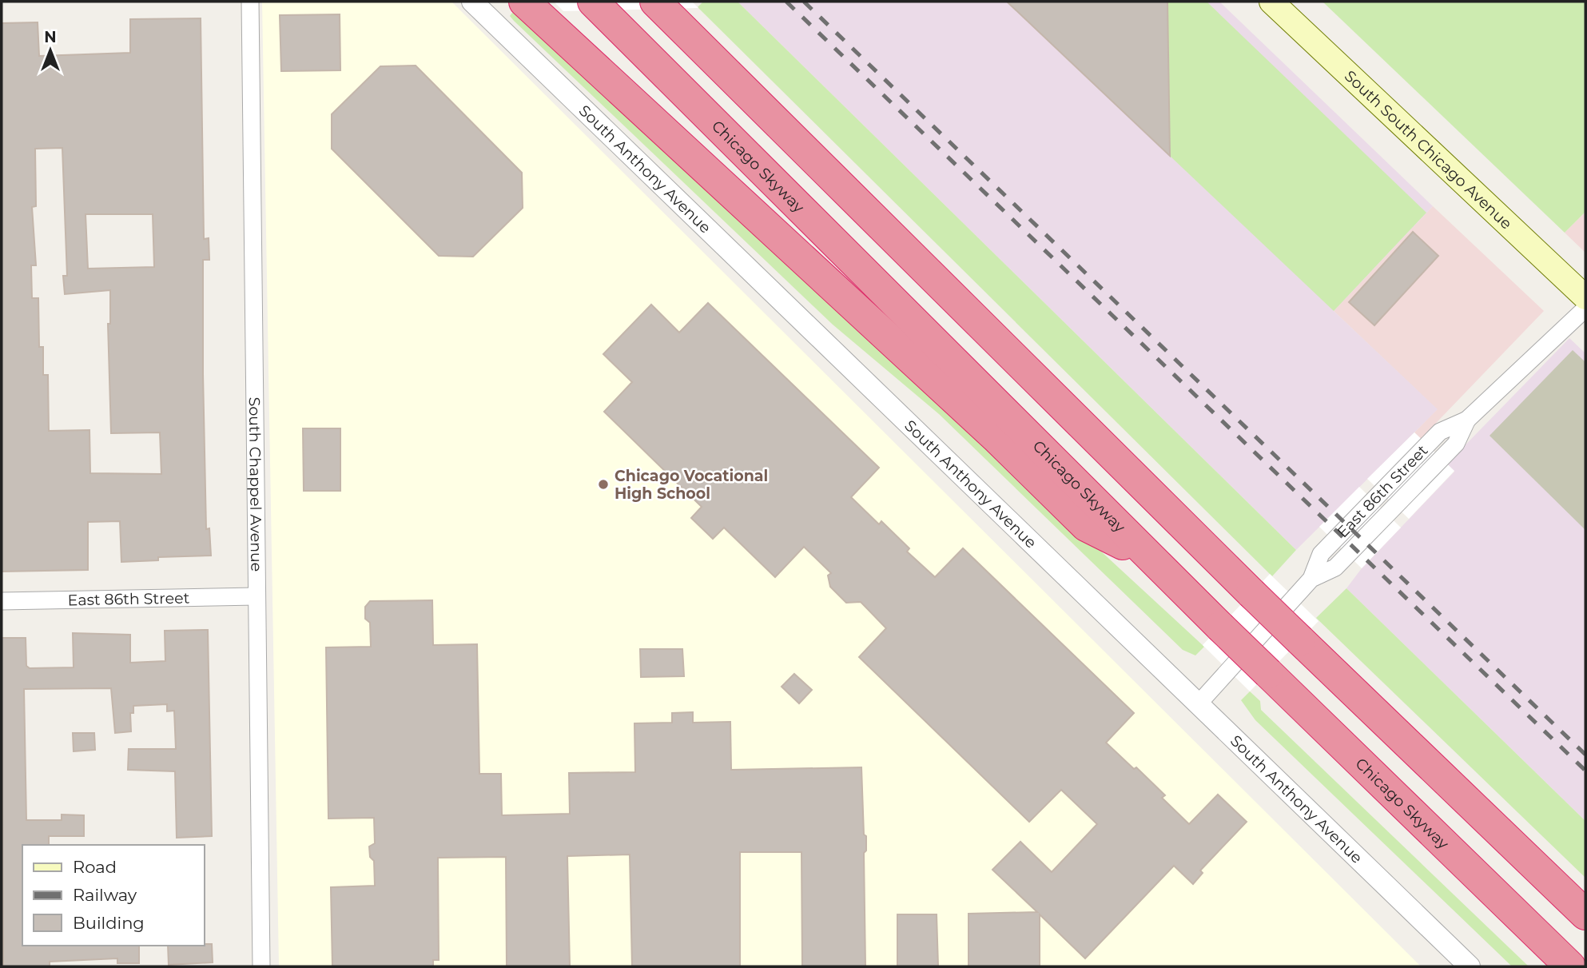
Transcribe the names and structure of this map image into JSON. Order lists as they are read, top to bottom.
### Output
{
  "streets": {
    "highway": ["Chicago Skyway"],
    "main road": ["South South Chicago Avenue"],
    "street": ["South Anthony Avenue", "South Chappel Avenue", "East 86th Street"]
  },
  "crossings": [
    ["South Anthony Avenue", "East 86th Street"],
    ["South Chappel Avenue", "East 86th Street"]
  ],
  "places": ["Chicago Vocational High School"],
  "legend": ["Road", "Railway", "Building"],
  "north": "top"
}
